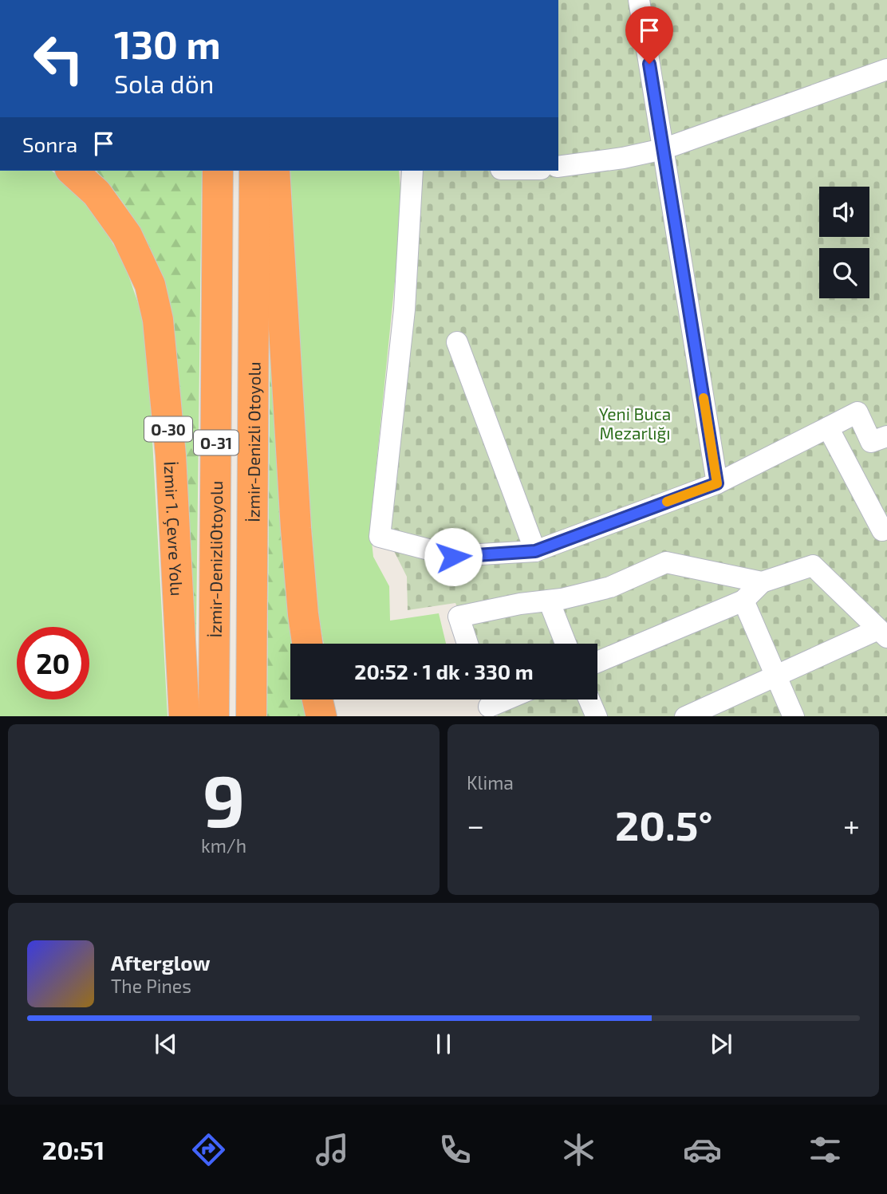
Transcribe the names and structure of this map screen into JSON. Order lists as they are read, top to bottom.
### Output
{
  "streets": {
    "highway": [
      "O-30",
      "O-31",
      "İzmir-Denizli Otoyolu",
      "İzmir 1. Çevre Yolu",
      "İzmir-DenizliOtoyolu"
    ]
  },
  "parks": ["Yeni Buca Mezarlığı"],
  "page": {
    "turn": ["130 m", "Sola dön"],
    "then": "Sonra",
    "limit": "20",
    "trip": "20:52 · 1 dk · 330 m",
    "tile": [
      ["9", "km/h"],
      "Klima"
    ],
    "heat": ["−", "20.5°", "+"],
    "song": ["Afterglow", "The Pines"],
    "tabs": "20:51"
  }
}
